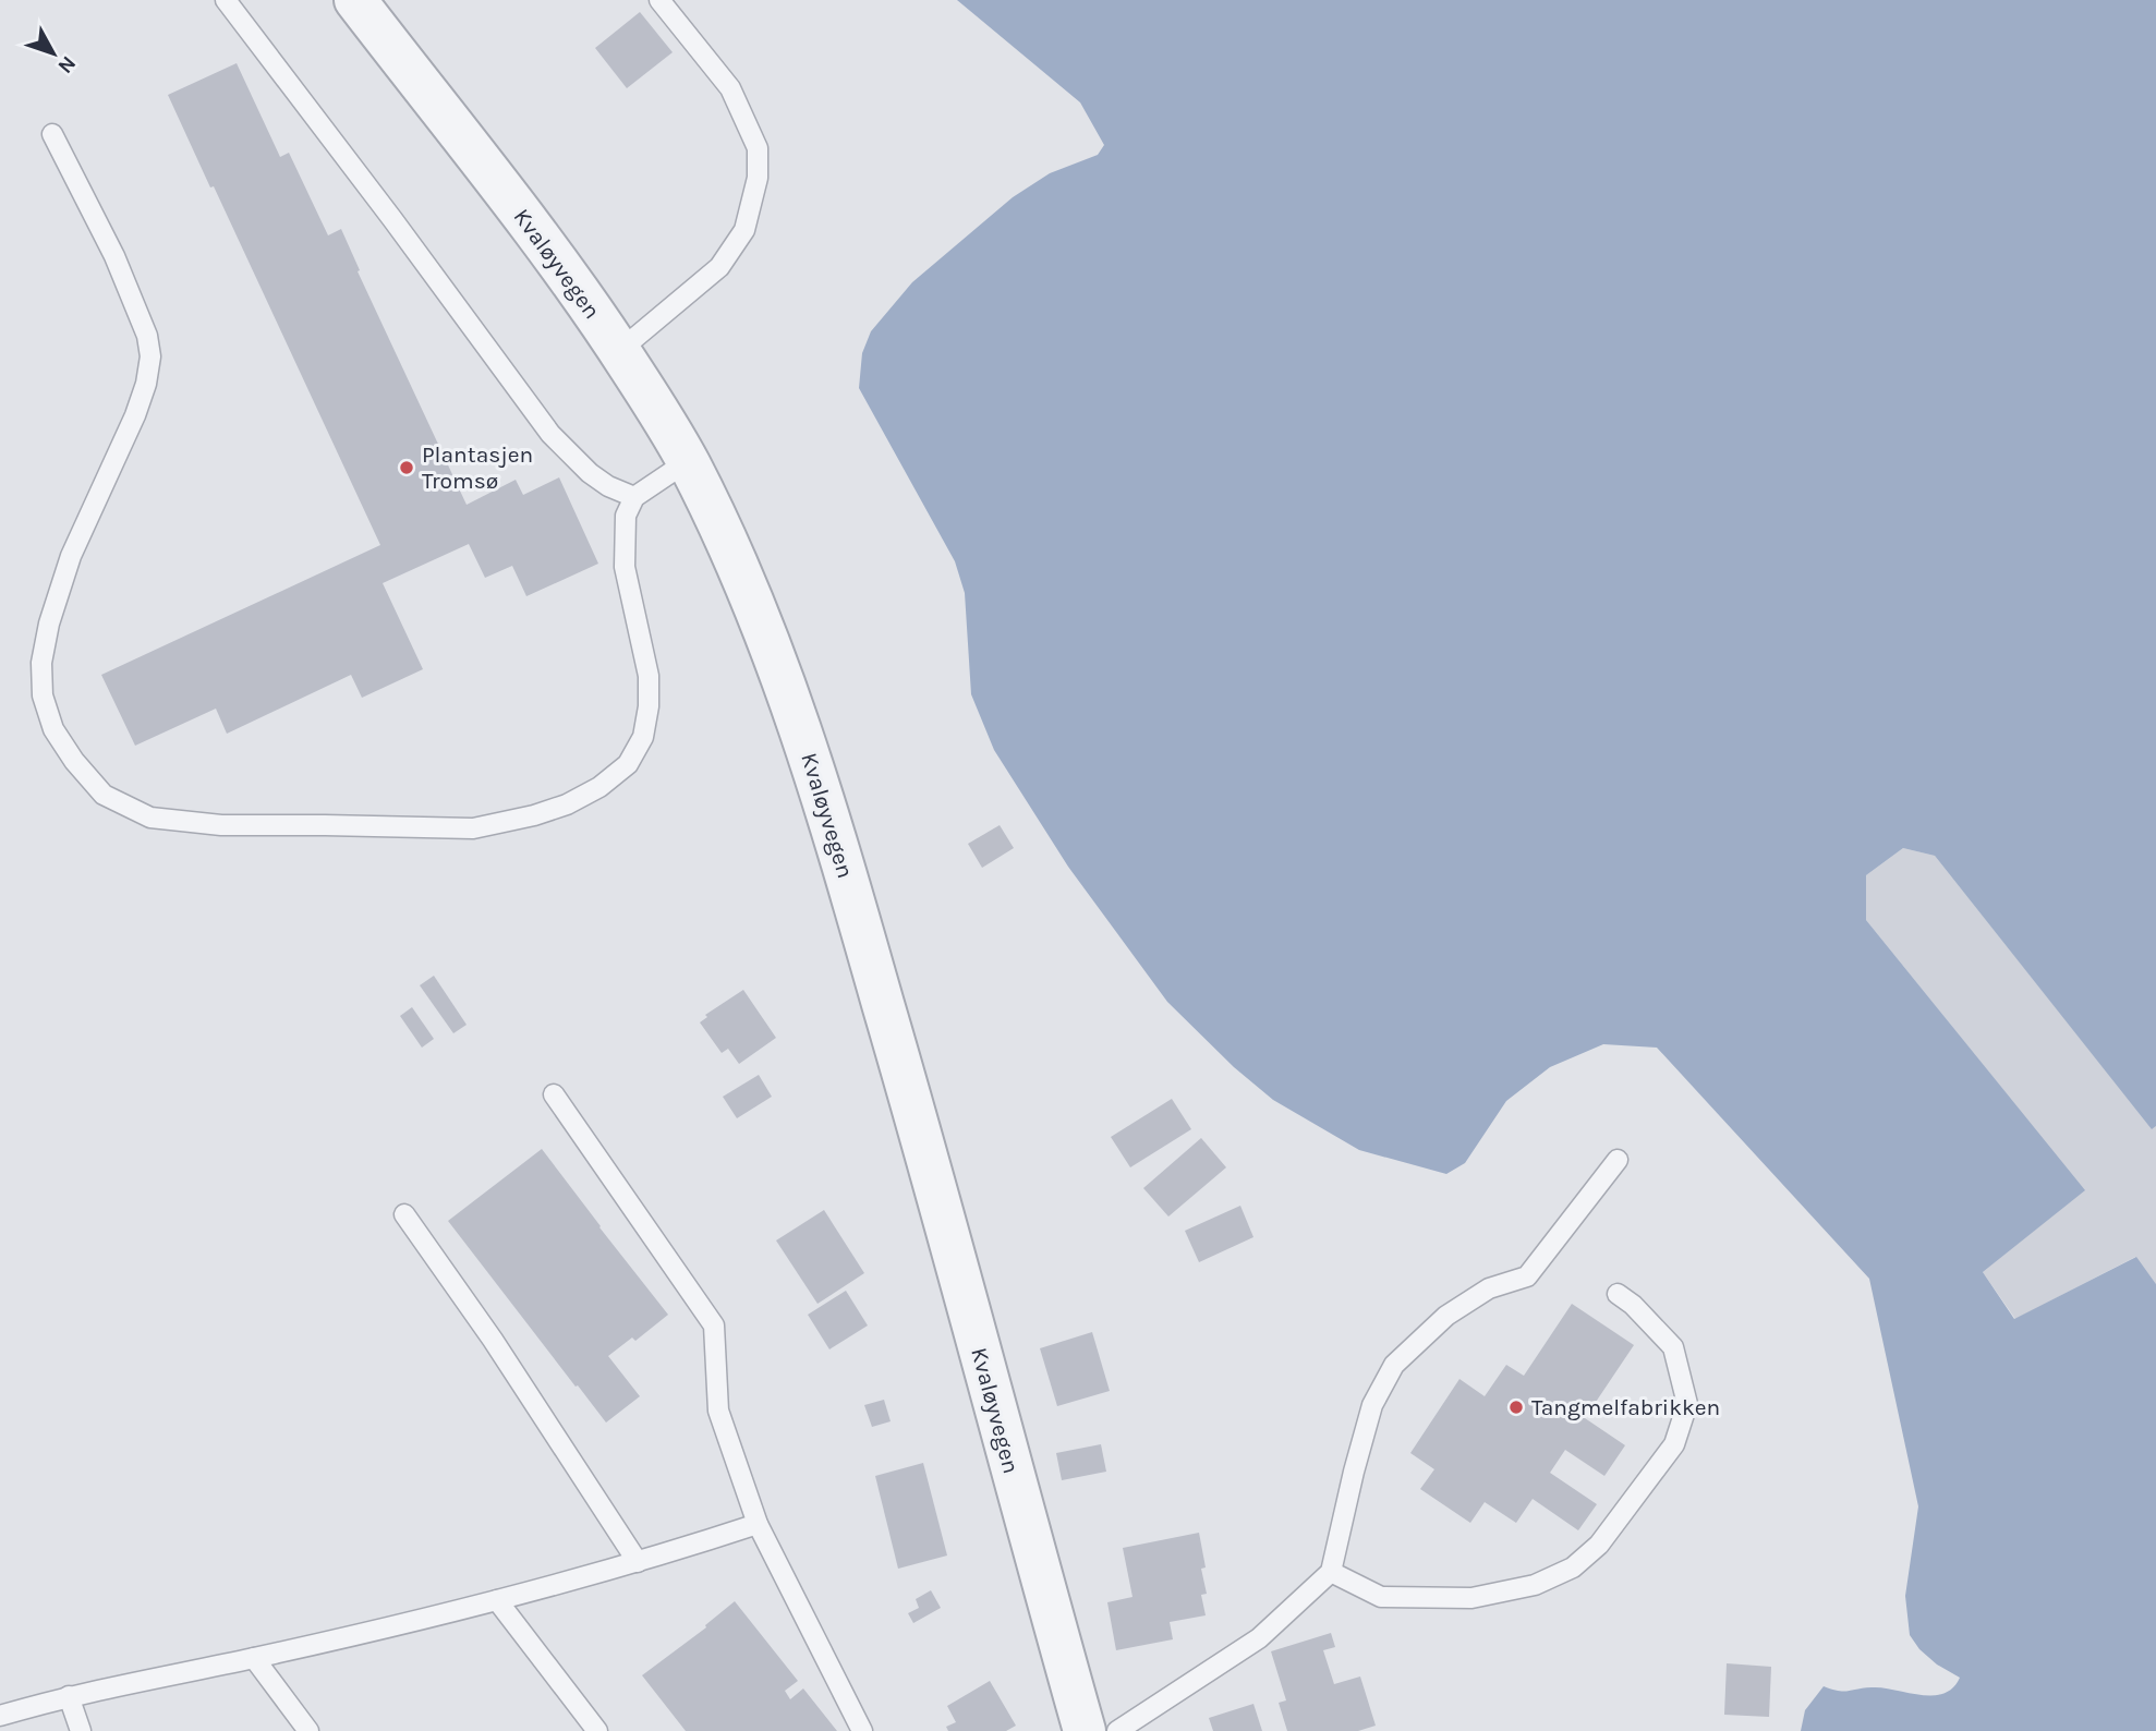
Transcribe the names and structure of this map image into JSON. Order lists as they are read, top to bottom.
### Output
{
  "streets": {
    "street": ["Kvaløyvegen"]
  },
  "places": ["Plantasjen Tromsø", "Tangmelfabrikken"],
  "north": "bottom right"
}
